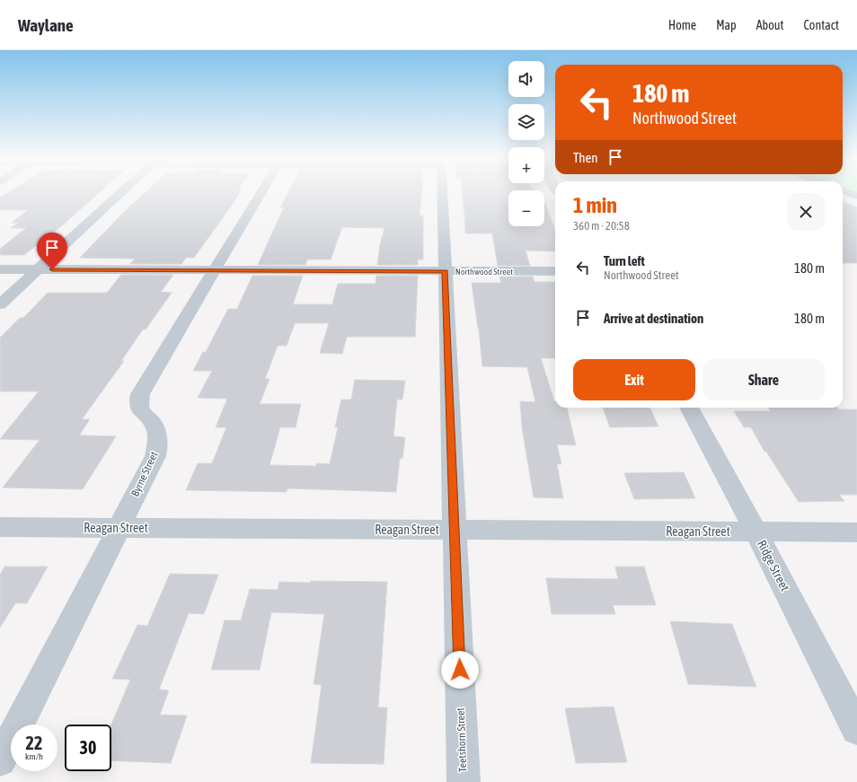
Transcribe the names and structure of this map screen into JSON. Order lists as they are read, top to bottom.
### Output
{
  "streets": {
    "street": [
      "Northwood Street",
      "Byrne Street",
      "Reagan Street",
      "Ridge Street",
      "Teetshorn Street"
    ]
  },
  "crossings": [
    ["Northwood Street", "Byrne Street"],
    ["Northwood Street", "Teetshorn Street"],
    ["Byrne Street", "Reagan Street"],
    ["Reagan Street", "Ridge Street"],
    ["Reagan Street", "Teetshorn Street"]
  ],
  "page": {
    "header": "Waylane",
    "nav": [
      "Home",
      "Map",
      "About",
      "Contact"
    ],
    "map_buttons": ["+", "−"],
    "turn": ["180 m", "Northwood Street"],
    "then": "Then",
    "heading": ["1 min", "360 m · 20:58"],
    "list": [
      {
        "name": "Turn left",
        "note": "Northwood Street",
        "value": "180 m"
      },
      {
        "name": "Arrive at destination",
        "value": "180 m"
      }
    ],
    "buttons": ["Exit", "Share"],
    "speed": "22 km/h",
    "limit": "30"
  }
}
